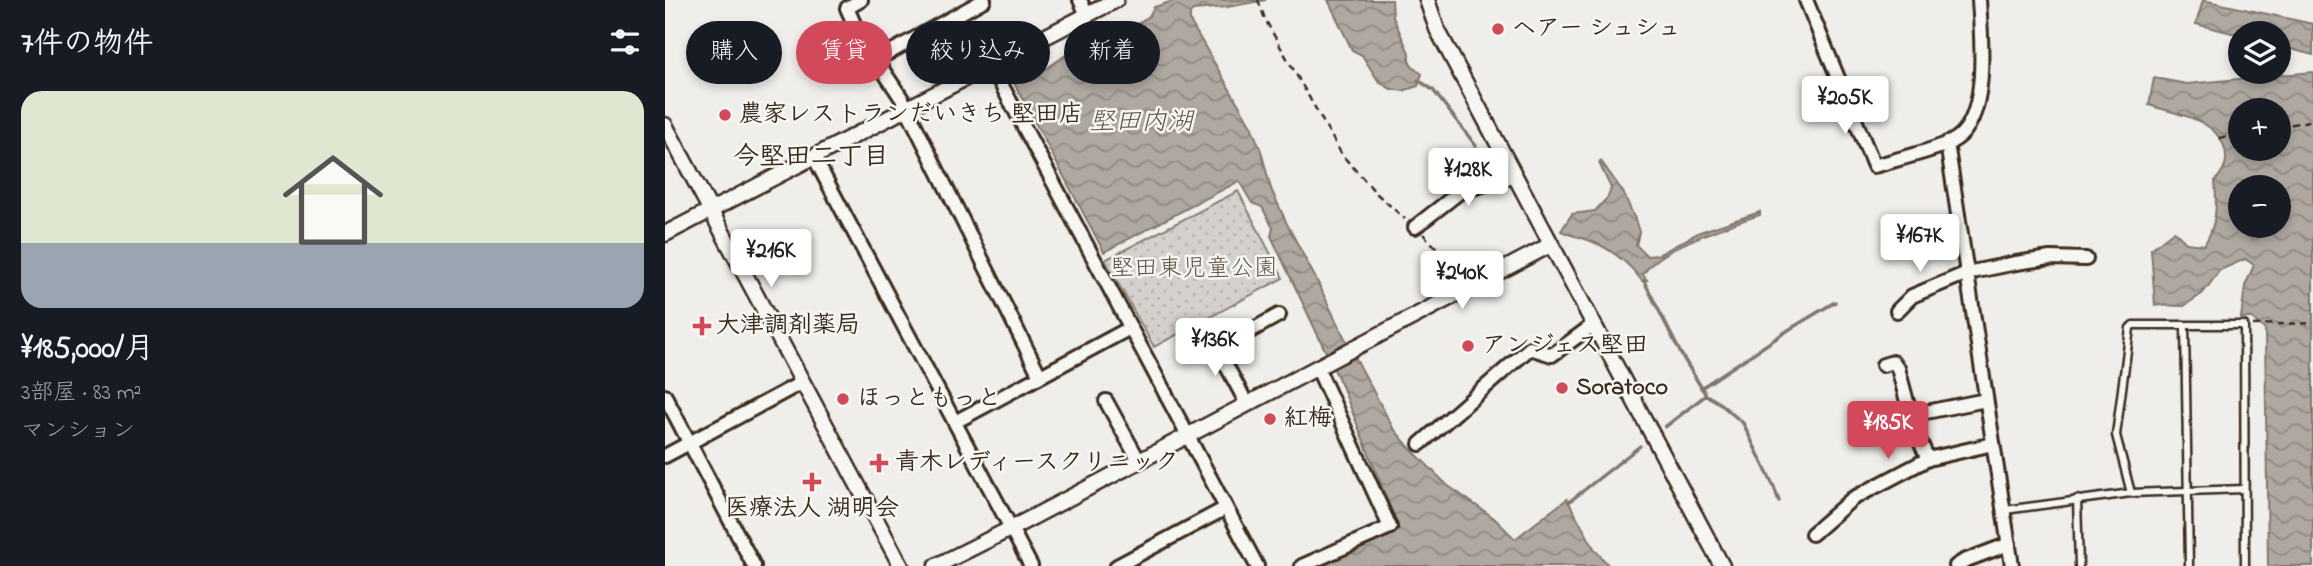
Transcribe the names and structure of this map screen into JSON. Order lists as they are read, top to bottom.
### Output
{
  "districts": ["今堅田二丁目"],
  "water": ["堅田内湖"],
  "parks": ["堅田東児童公園"],
  "places": {
    "other": [
      "ヘアー シュシュ",
      "農家レストランだいきち 堅田店",
      "アンジェス堅田",
      "Soratoco",
      "ほっともっと",
      "紅梅"
    ],
    "health": ["大津調剤薬局", "青木レディースクリニック", "医療法人 湖明会"]
  },
  "page": {
    "heading": "7件の物件",
    "map_buttons": ["+", "−"],
    "chip": [
      "購入",
      "賃貸",
      "絞り込み",
      "新着"
    ],
    "price": [
      "¥205K",
      "¥128K",
      "¥167K",
      "¥216K",
      "¥240K",
      "¥136K",
      "¥185K"
    ],
    "list": [
      {
        "name": "¥185,000/月",
        "note": "3部屋 · 83 m² · マンション"
      }
    ]
  }
}
